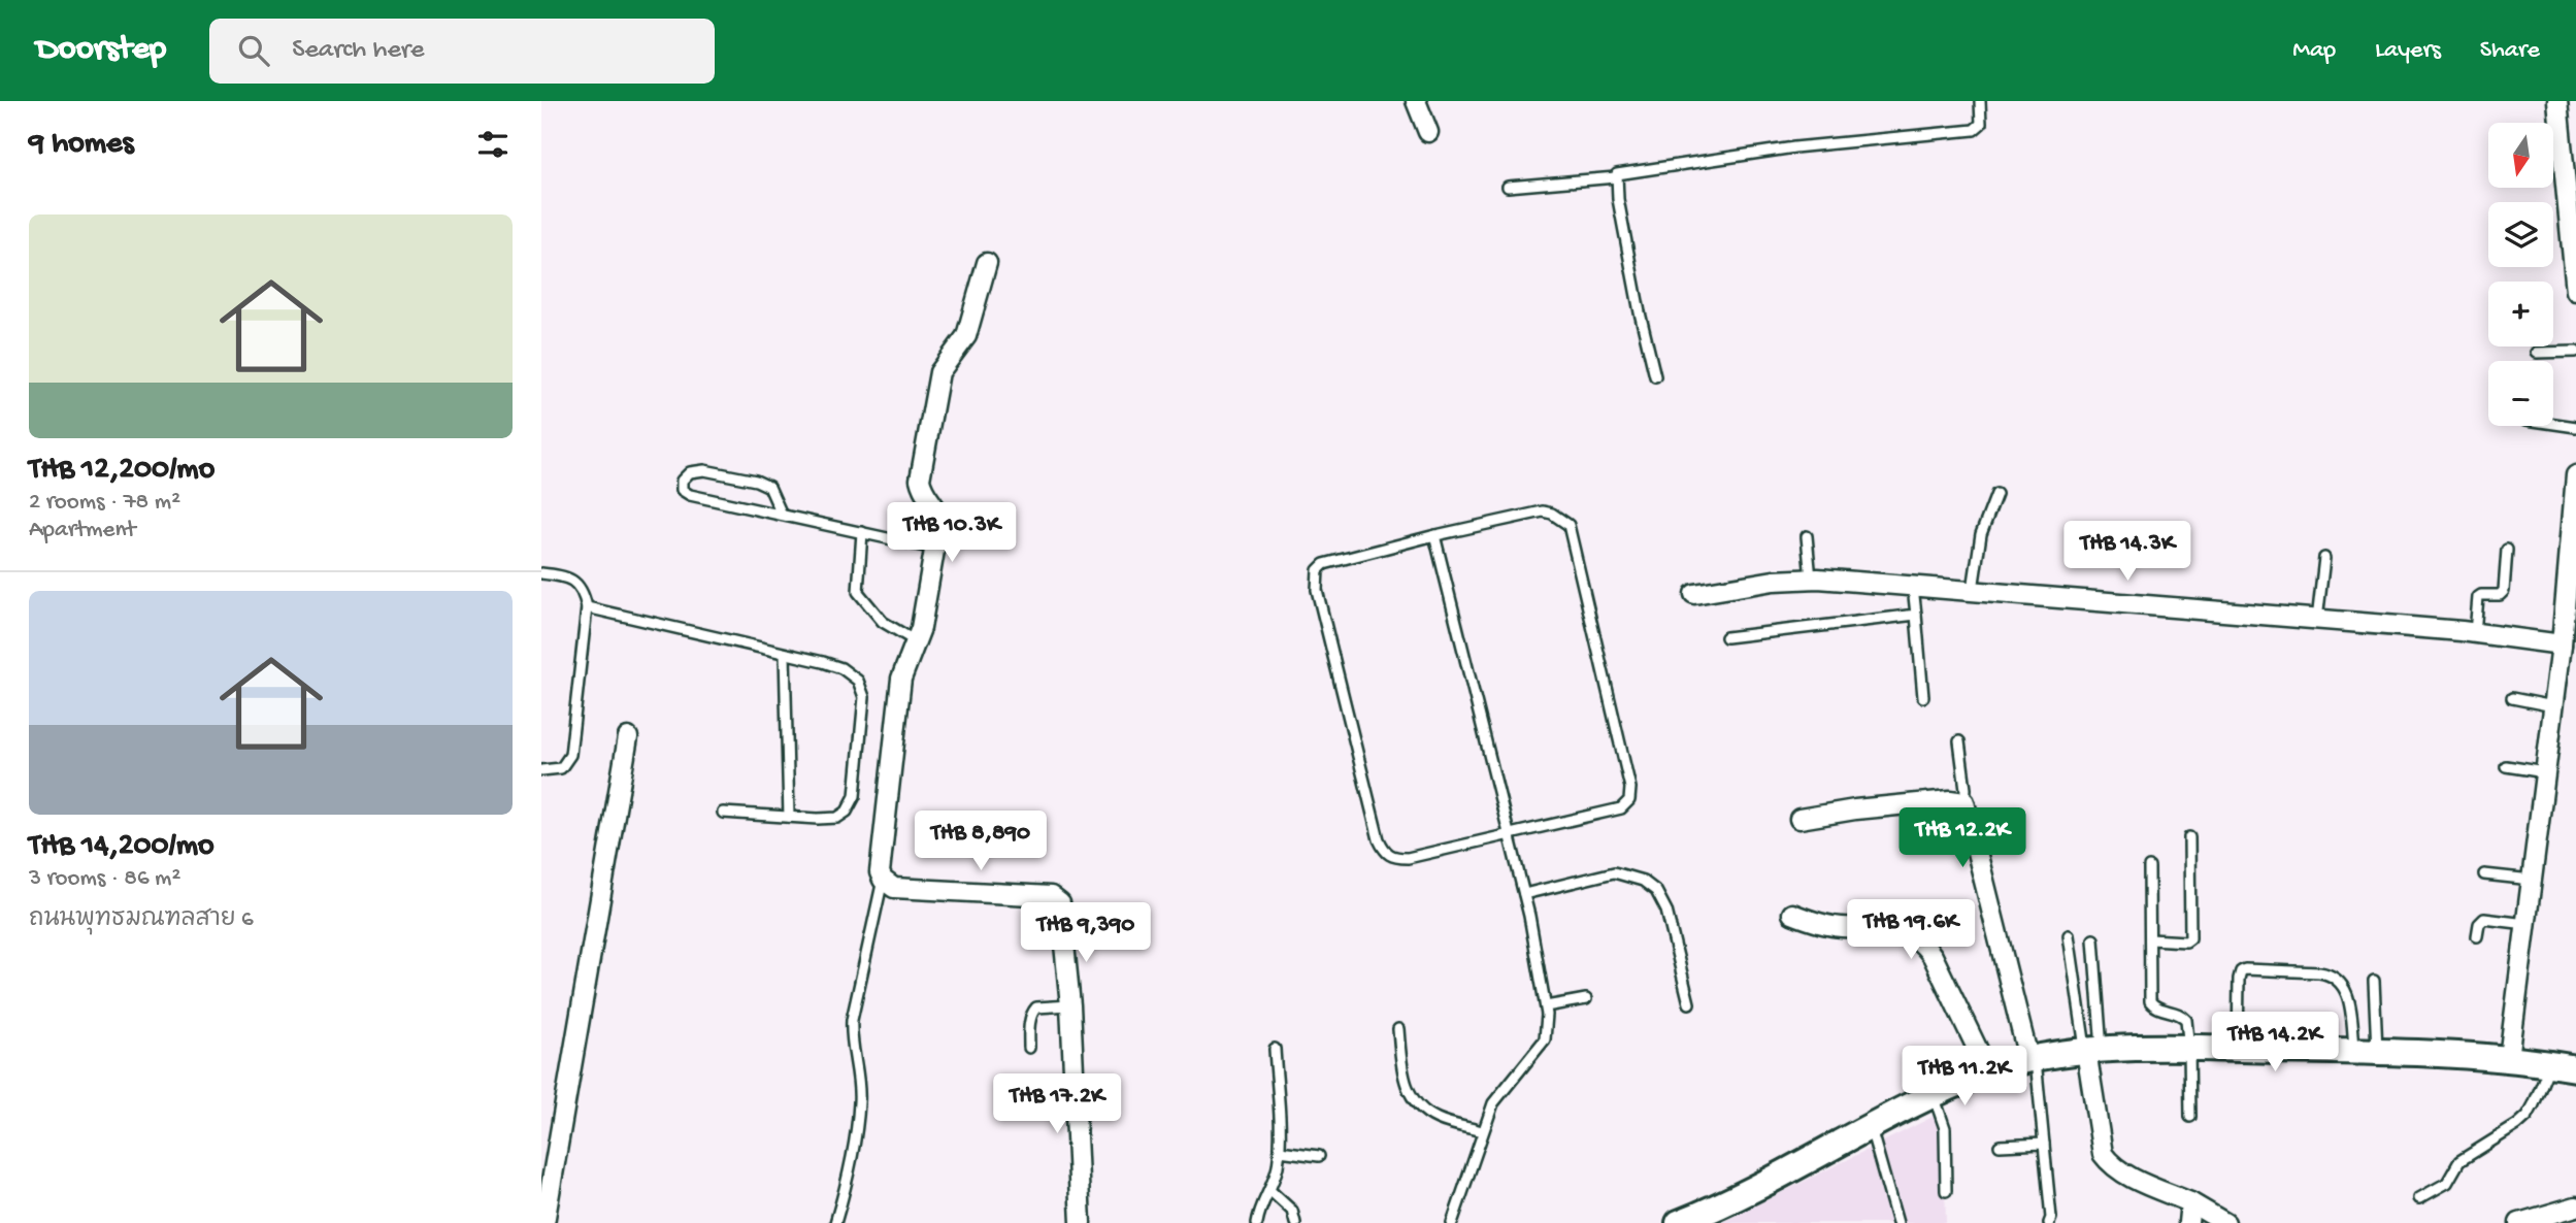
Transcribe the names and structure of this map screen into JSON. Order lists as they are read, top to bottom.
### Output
{
  "north": "bottom",
  "page": {
    "header": "Doorstep",
    "search": "Search here",
    "nav": ["Map", "Layers", "Share"],
    "heading": "9 homes",
    "map_buttons": ["+", "−"],
    "list": [
      {
        "name": "THB 12,200/mo",
        "note": "2 rooms · 78 m² · Apartment"
      },
      {
        "name": "THB 14,200/mo",
        "note": "3 rooms · 86 m² · ถนนพุทธมณฑลสาย 6"
      }
    ],
    "price": [
      "THB 10.3K",
      "THB 14.3K",
      "THB 12.2K",
      "THB 8,890",
      "THB 19.6K",
      "THB 9,390",
      "THB 14.2K",
      "THB 11.2K",
      "THB 17.2K"
    ]
  }
}
